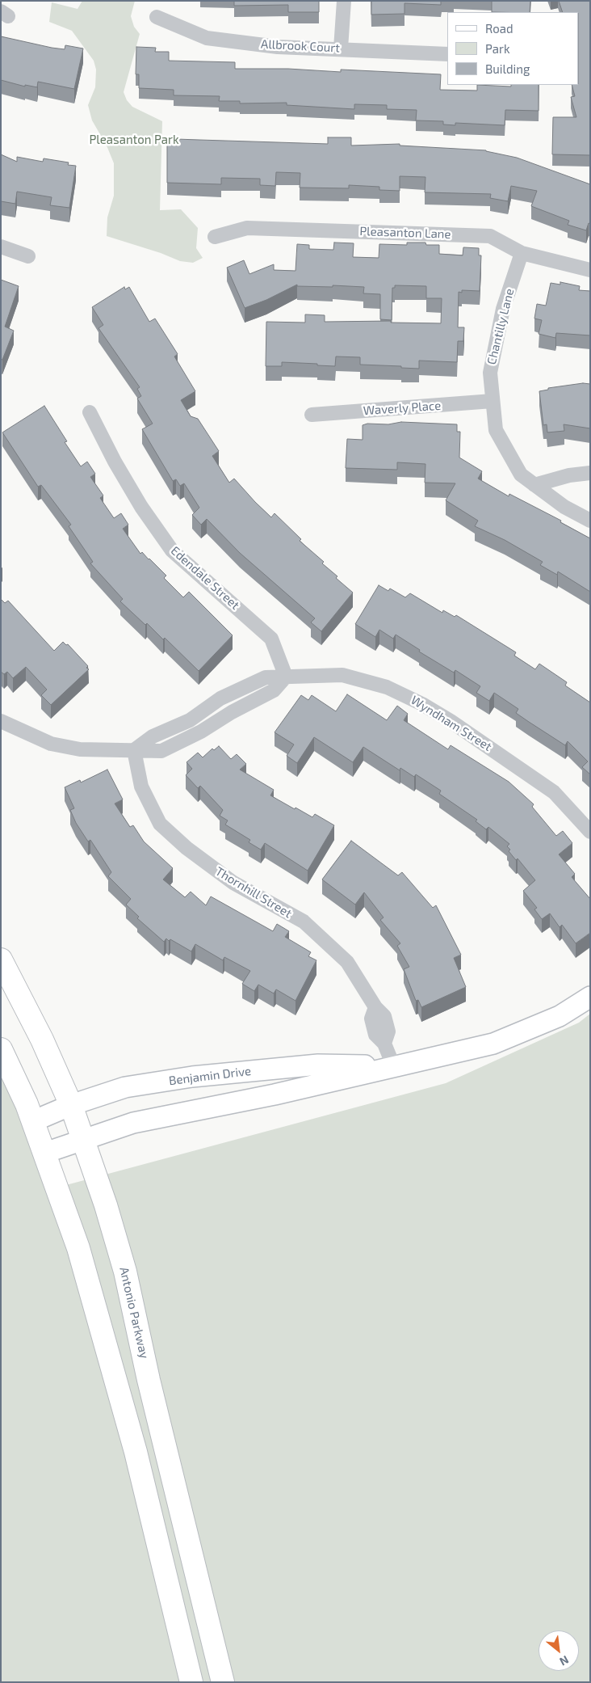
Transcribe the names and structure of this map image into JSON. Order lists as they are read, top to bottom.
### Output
{
  "streets": {
    "main road": ["Benjamin Drive", "Antonio Parkway"],
    "street": [
      "Allbrook Court",
      "Pleasanton Lane",
      "Chantilly Lane",
      "Waverly Place",
      "Edendale Street",
      "Wyndham Street",
      "Thornhill Street"
    ]
  },
  "crossings": [
    ["Pleasanton Lane", "Chantilly Lane"],
    ["Chantilly Lane", "Waverly Place"],
    ["Edendale Street", "Wyndham Street"],
    ["Thornhill Street", "Benjamin Drive"],
    ["Benjamin Drive", "Antonio Parkway"]
  ],
  "parks": ["Pleasanton Park"],
  "legend": ["Road", "Park", "Building"],
  "north": "bottom right"
}
